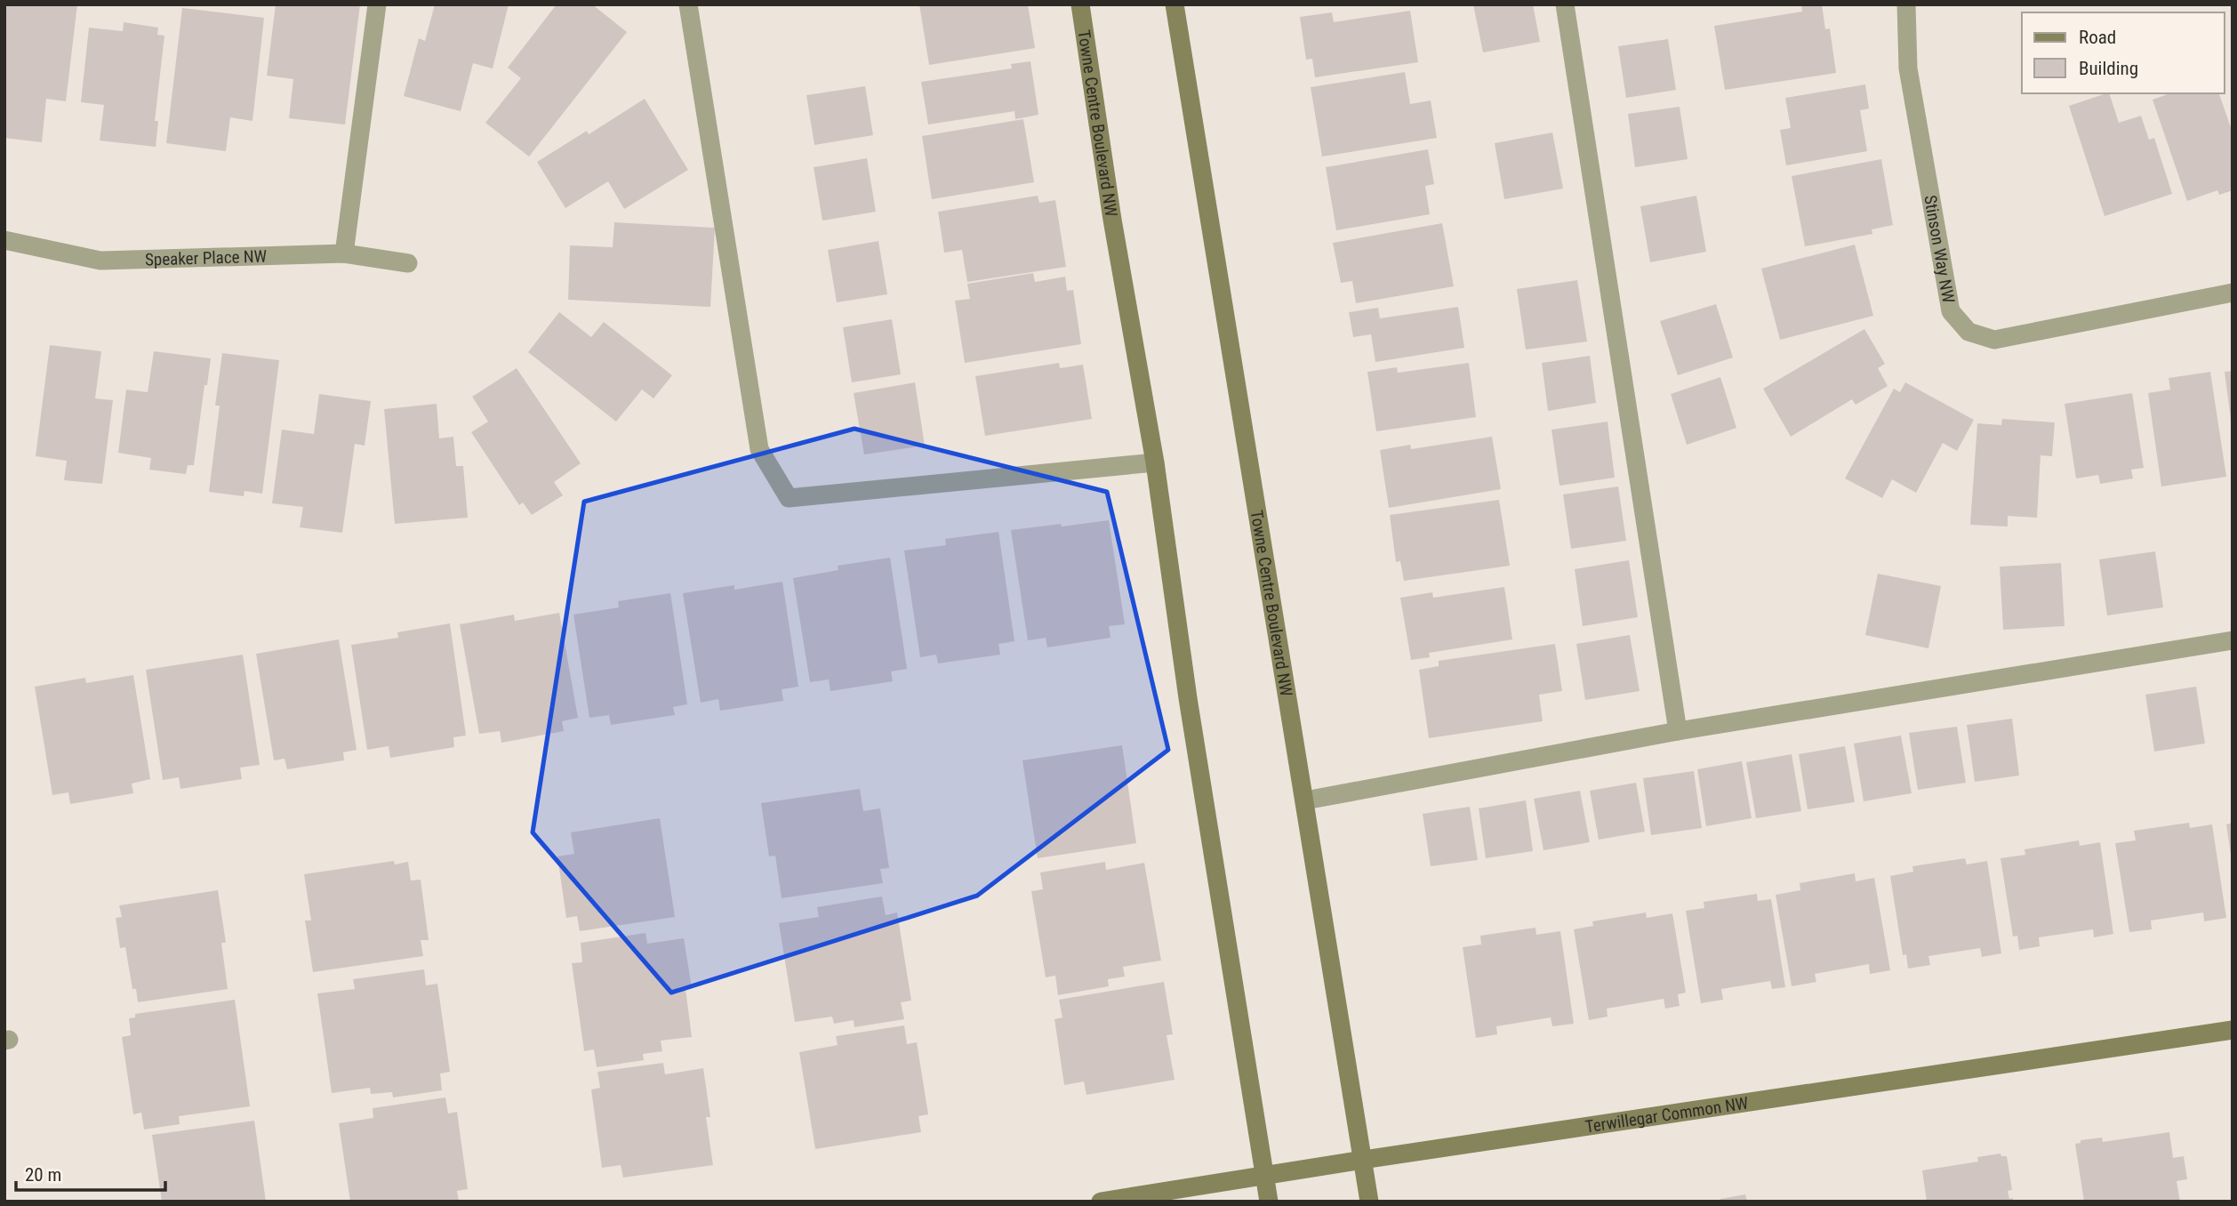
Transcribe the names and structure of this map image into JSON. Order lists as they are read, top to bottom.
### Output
{
  "streets": {
    "street": [
      "Towne Centre Boulevard NW",
      "Stinson Way NW",
      "Speaker Place NW",
      "Terwillegar Common NW"
    ]
  },
  "crossings": [
    ["Towne Centre Boulevard NW", "Terwillegar Common NW"]
  ],
  "legend": ["Road", "Building"],
  "scale_bar": "20 m"
}
